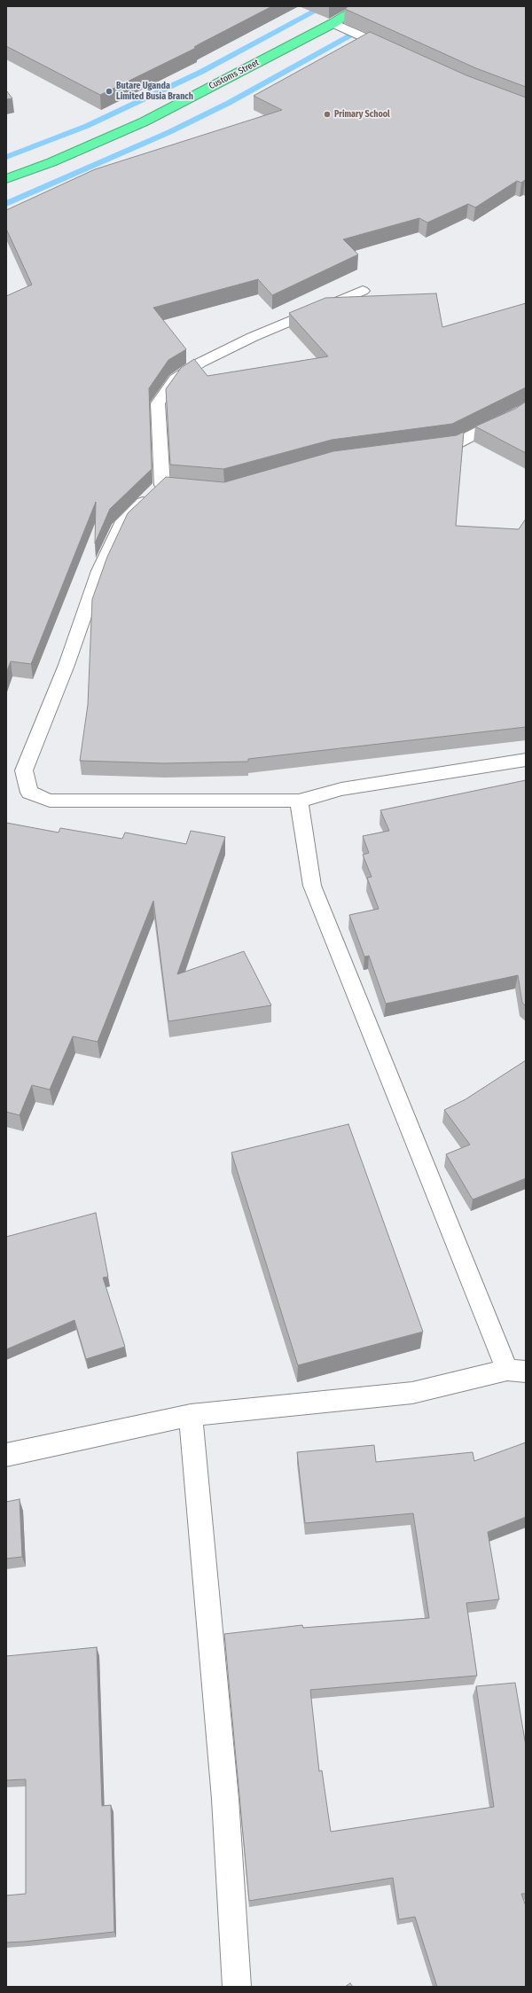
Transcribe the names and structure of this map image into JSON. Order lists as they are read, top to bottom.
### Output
{
  "streets": {
    "highway": ["Customs Street"]
  },
  "places": ["Butare Uganda Limited Busia Branch", "Primary School"]
}
